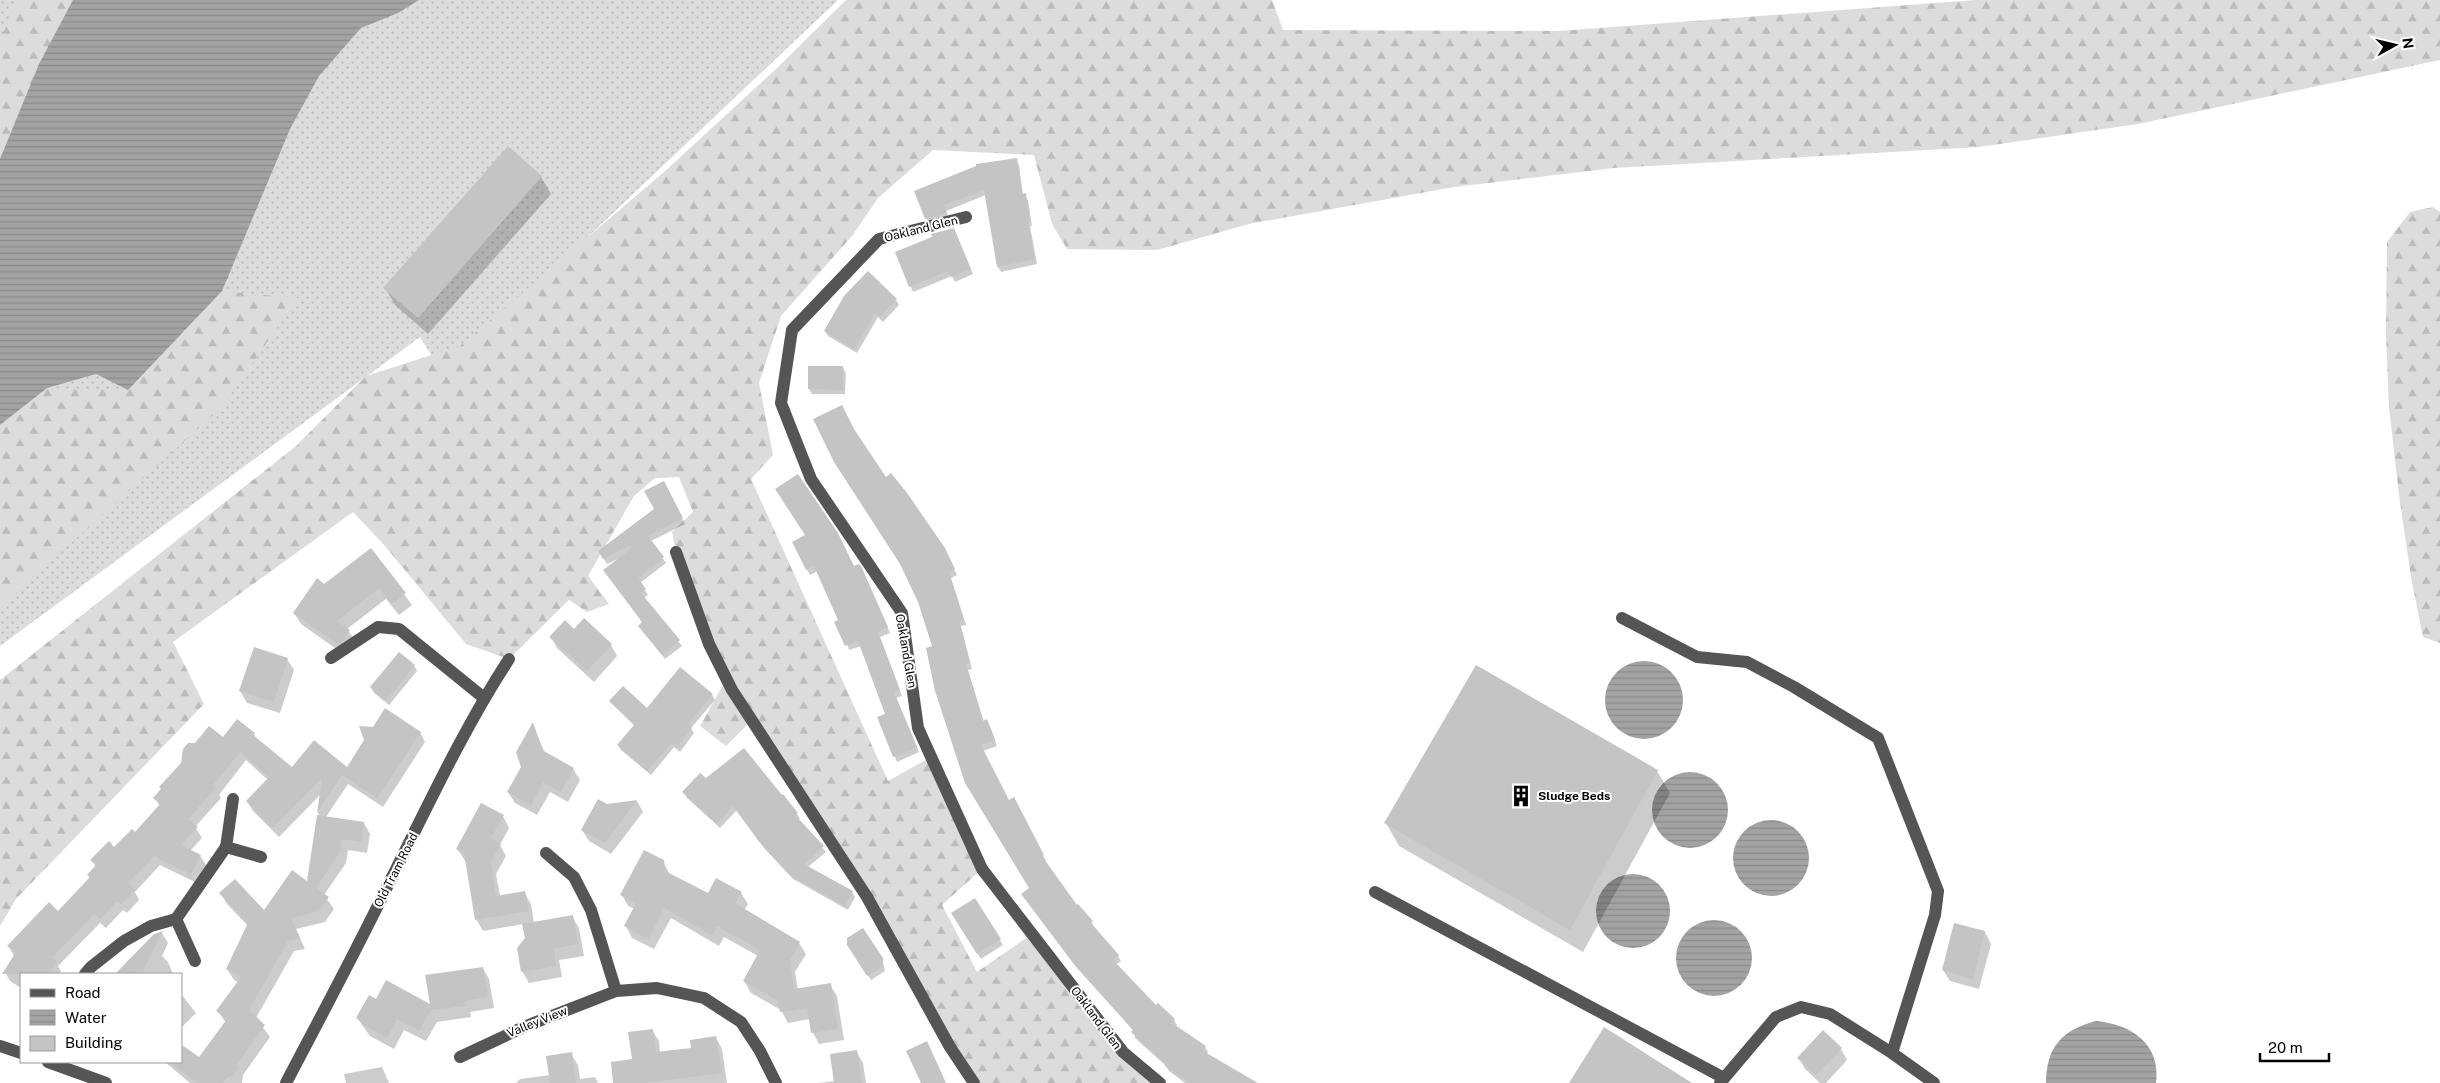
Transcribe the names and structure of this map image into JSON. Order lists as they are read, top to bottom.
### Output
{
  "streets": {
    "street": ["Oakland Glen", "Old Tram Road", "Valley View"]
  },
  "places": {
    "building": ["Sludge Beds"]
  },
  "legend": ["Road", "Water", "Building"],
  "scale_bar": "20 m",
  "north": "right"
}
